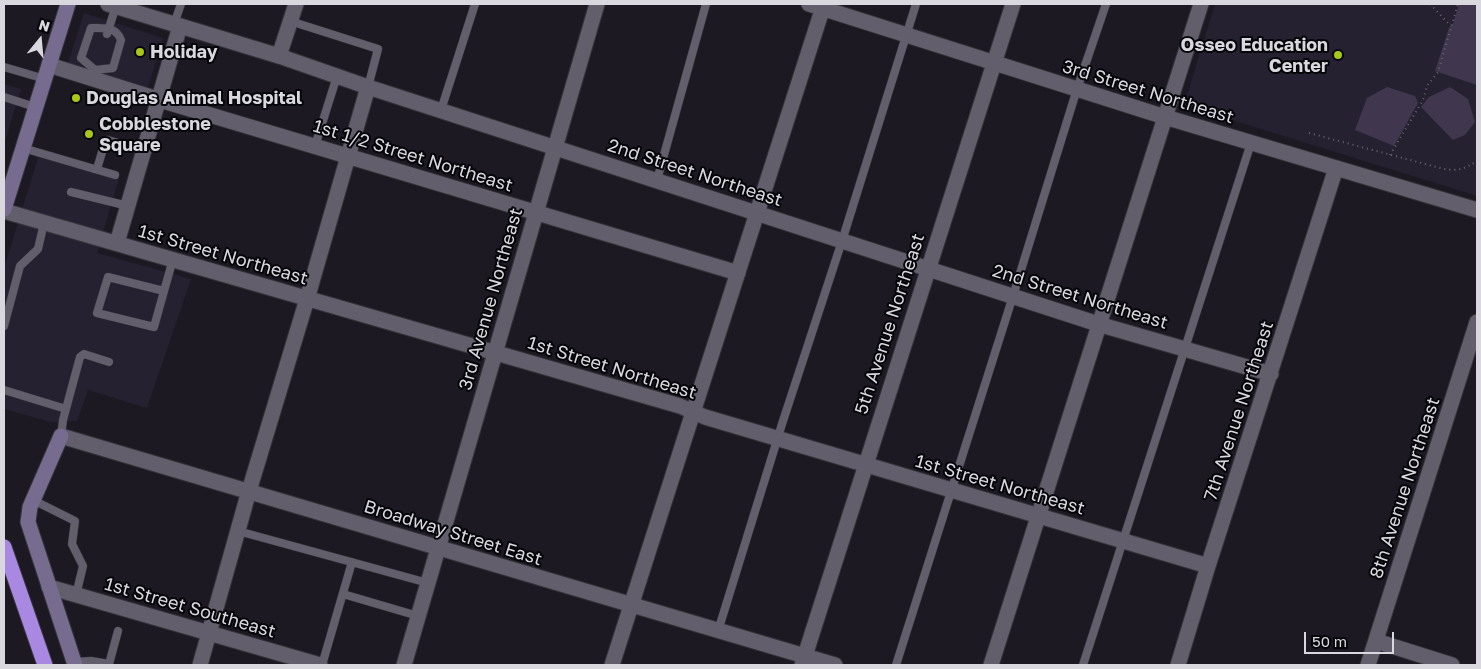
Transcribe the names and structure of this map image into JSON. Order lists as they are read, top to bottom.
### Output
{
  "streets": {
    "street": [
      "3rd Street Northeast",
      "1st 1/2 Street Northeast",
      "2nd Street Northeast",
      "1st Street Northeast",
      "3rd Avenue Northeast",
      "5th Avenue Northeast",
      "7th Avenue Northeast",
      "8th Avenue Northeast",
      "Broadway Street East",
      "1st Street Southeast"
    ]
  },
  "crossings": [
    ["3rd Street Northeast", "5th Avenue Northeast"],
    ["3rd Street Northeast", "7th Avenue Northeast"],
    ["1st 1/2 Street Northeast", "3rd Avenue Northeast"],
    ["2nd Street Northeast", "3rd Avenue Northeast"],
    ["2nd Street Northeast", "5th Avenue Northeast"],
    ["2nd Street Northeast", "7th Avenue Northeast"],
    ["1st Street Northeast", "3rd Avenue Northeast"],
    ["1st Street Northeast", "5th Avenue Northeast"],
    ["1st Street Northeast", "7th Avenue Northeast"],
    ["3rd Avenue Northeast", "Broadway Street East"],
    ["5th Avenue Northeast", "Broadway Street East"]
  ],
  "places": [
    "Holiday",
    "Osseo Education Center",
    "Douglas Animal Hospital",
    "Cobblestone Square"
  ],
  "scale_bar": "50 m",
  "north": "top"
}
